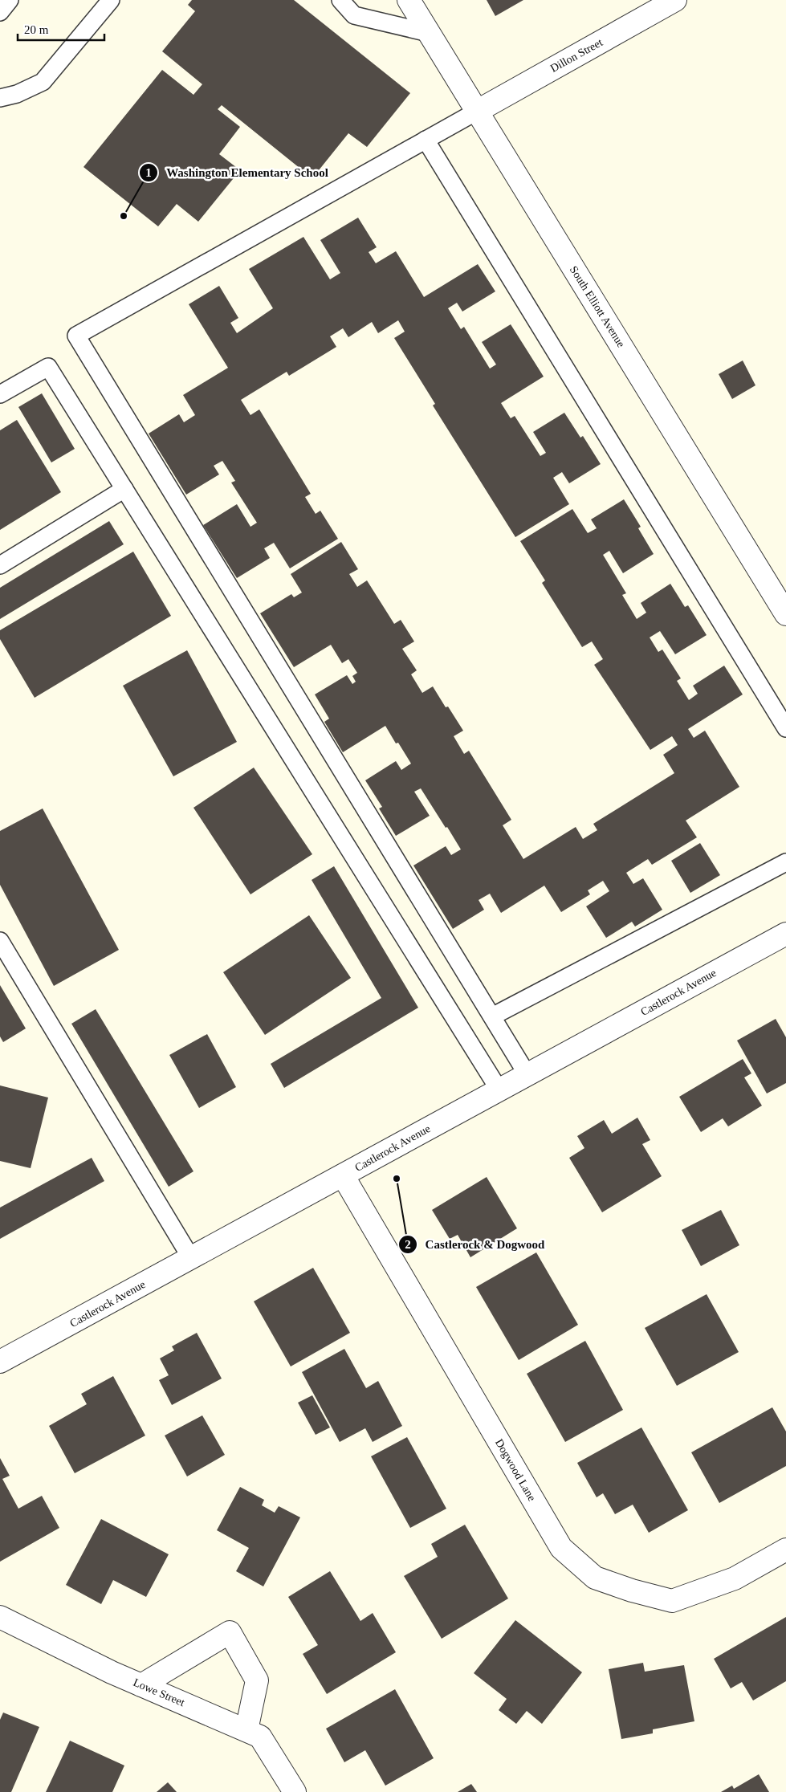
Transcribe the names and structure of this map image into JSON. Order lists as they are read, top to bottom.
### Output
{
  "streets": {
    "street": [
      "Dillon Street",
      "South Elliott Avenue",
      "Castlerock Avenue",
      "Dogwood Lane",
      "Lowe Street"
    ]
  },
  "crossings": [
    ["Dillon Street", "South Elliott Avenue"],
    ["Castlerock Avenue", "Dogwood Lane"]
  ],
  "places": ["Washington Elementary School", "Castlerock & Dogwood"],
  "scale_bar": "20 m"
}
